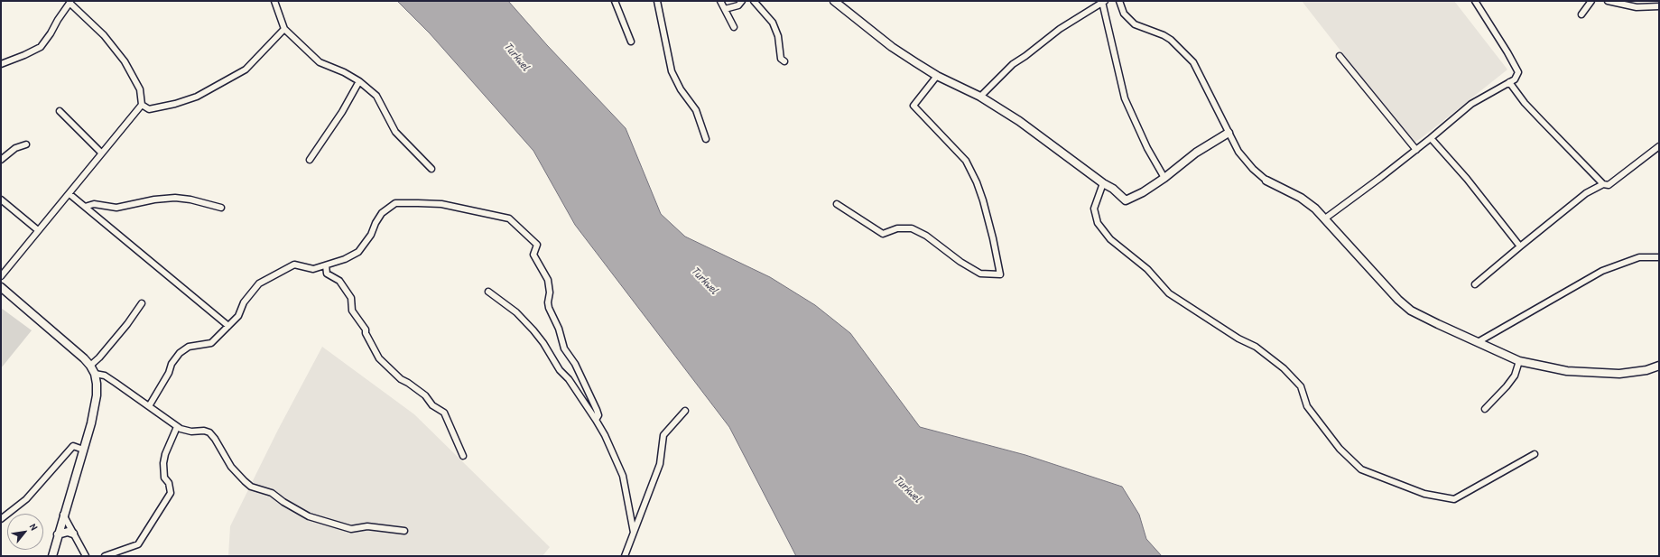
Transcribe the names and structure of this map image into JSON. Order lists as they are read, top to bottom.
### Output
{
  "water": ["Turkwel"],
  "north": "top right"
}
